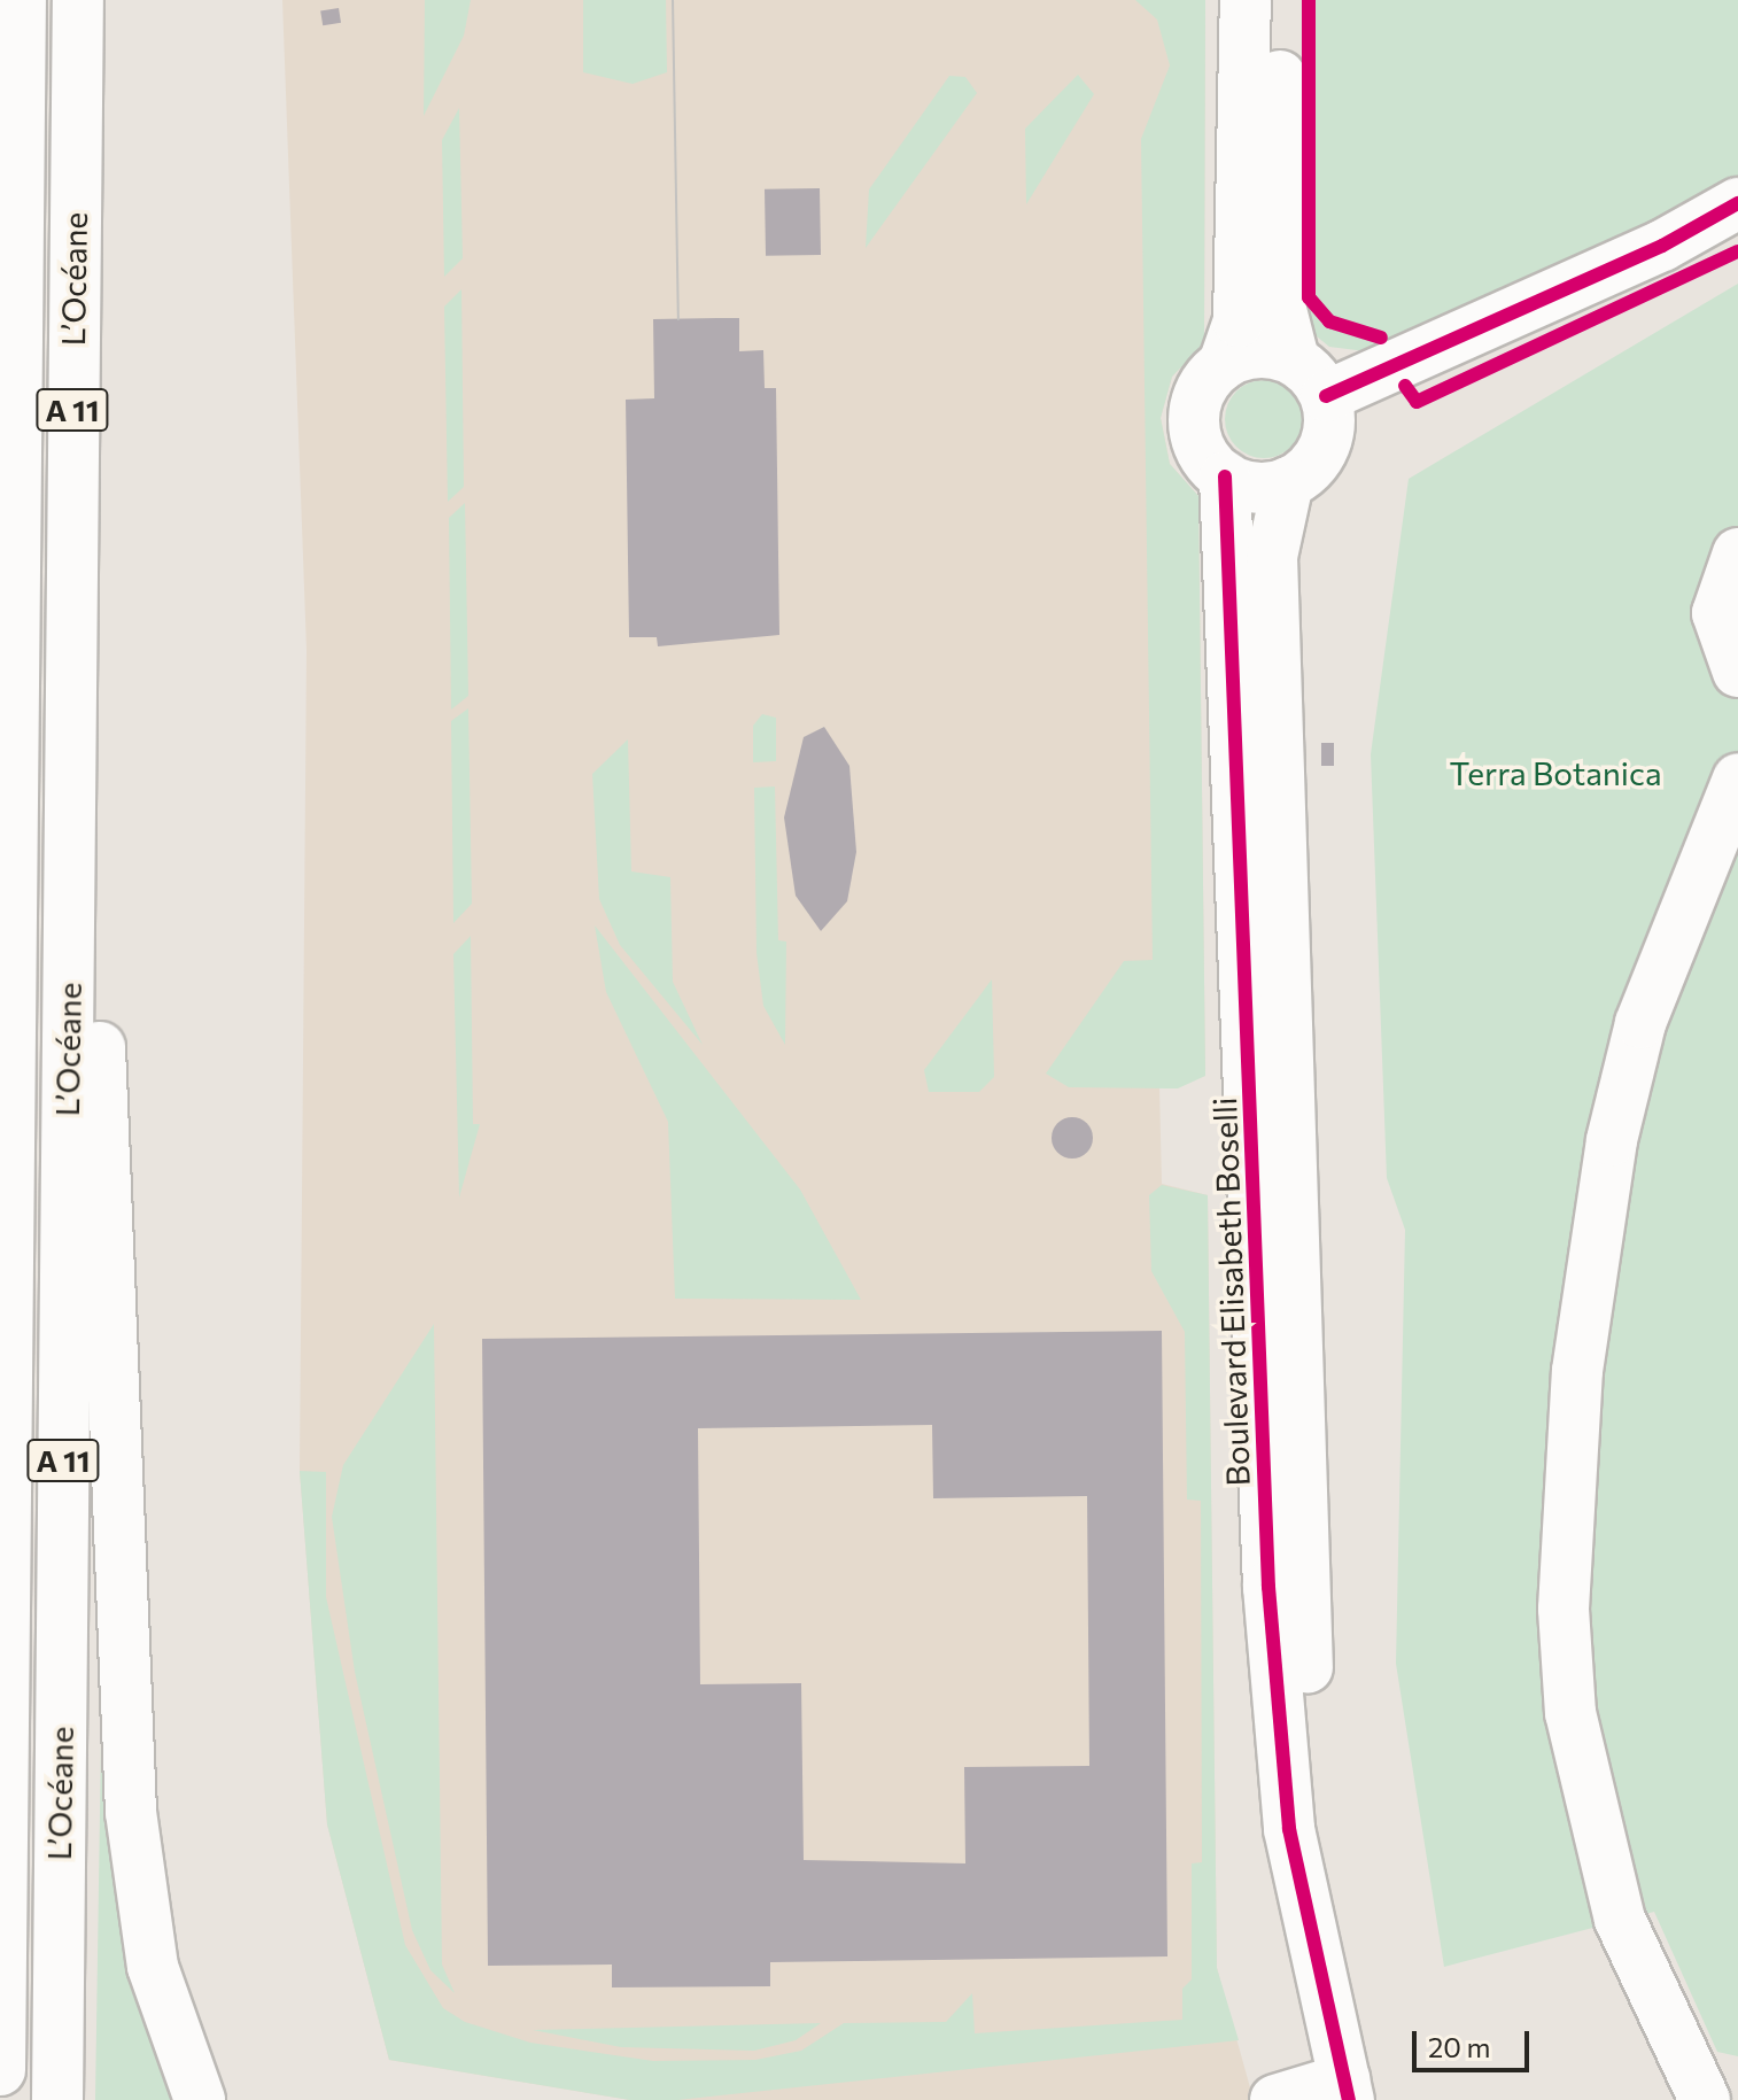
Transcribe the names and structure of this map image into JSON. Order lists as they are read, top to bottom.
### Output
{
  "streets": {
    "main road": ["L’Océane", "A 11", "Boulevard Elisabeth Boselli"]
  },
  "parks": ["Terra Botanica"],
  "scale_bar": "20 m"
}
